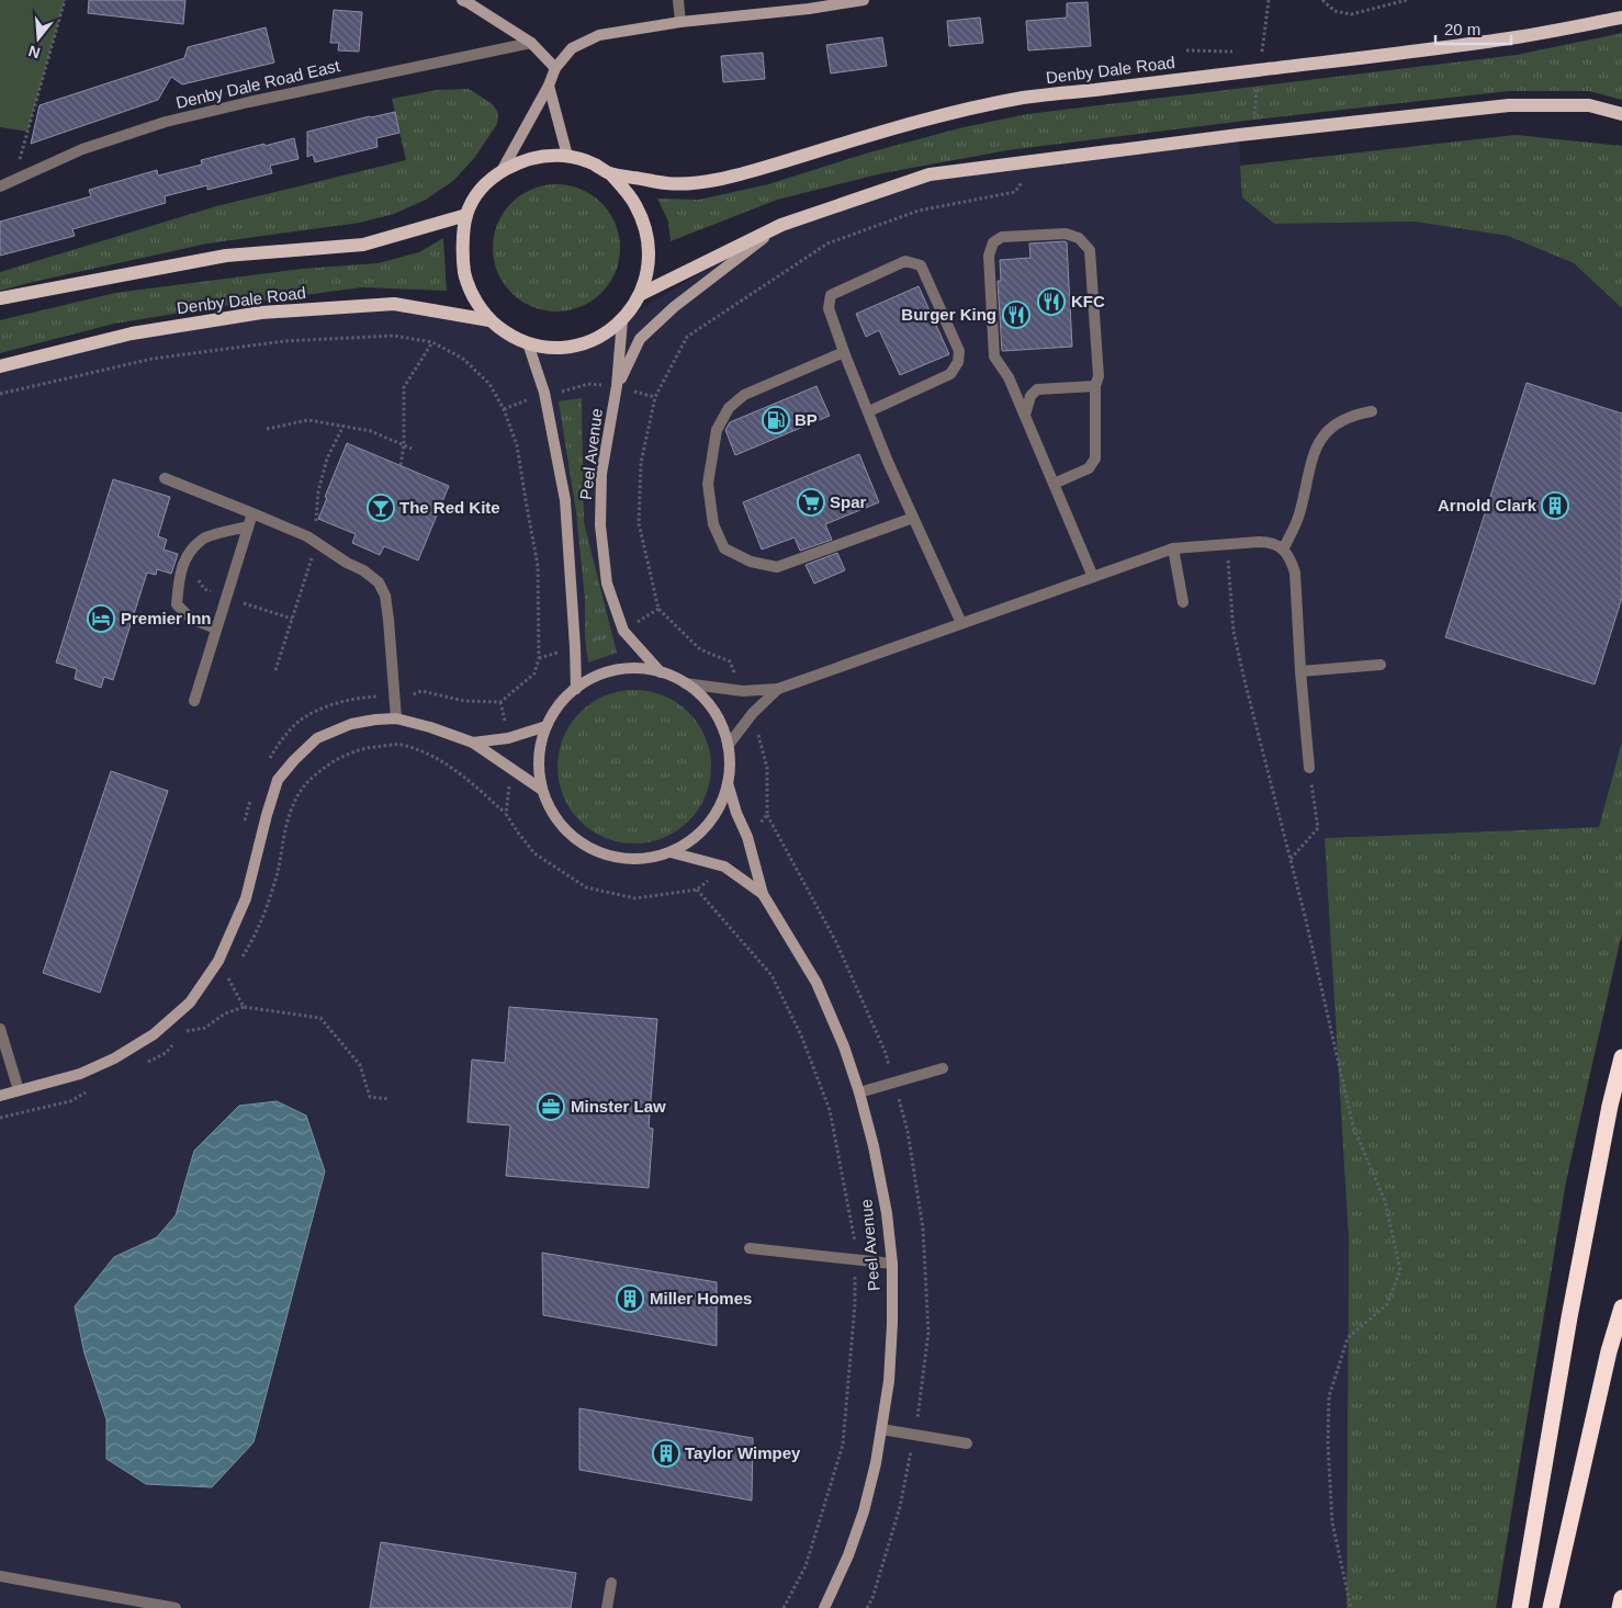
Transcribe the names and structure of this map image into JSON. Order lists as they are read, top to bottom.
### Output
{
  "streets": {
    "main road": ["Denby Dale Road"],
    "street": ["Denby Dale Road East", "Peel Avenue"]
  },
  "crossings": [
    ["Denby Dale Road", "Peel Avenue"]
  ],
  "places": {
    "restaurant": ["KFC", "Burger King"],
    "fuel station": ["BP"],
    "supermarket": ["Spar"],
    "building": ["Arnold Clark", "Miller Homes", "Taylor Wimpey"],
    "bar": ["The Red Kite"],
    "hotel": ["Premier Inn"],
    "office": ["Minster Law"]
  },
  "scale_bar": "20 m",
  "north": "bottom"
}
